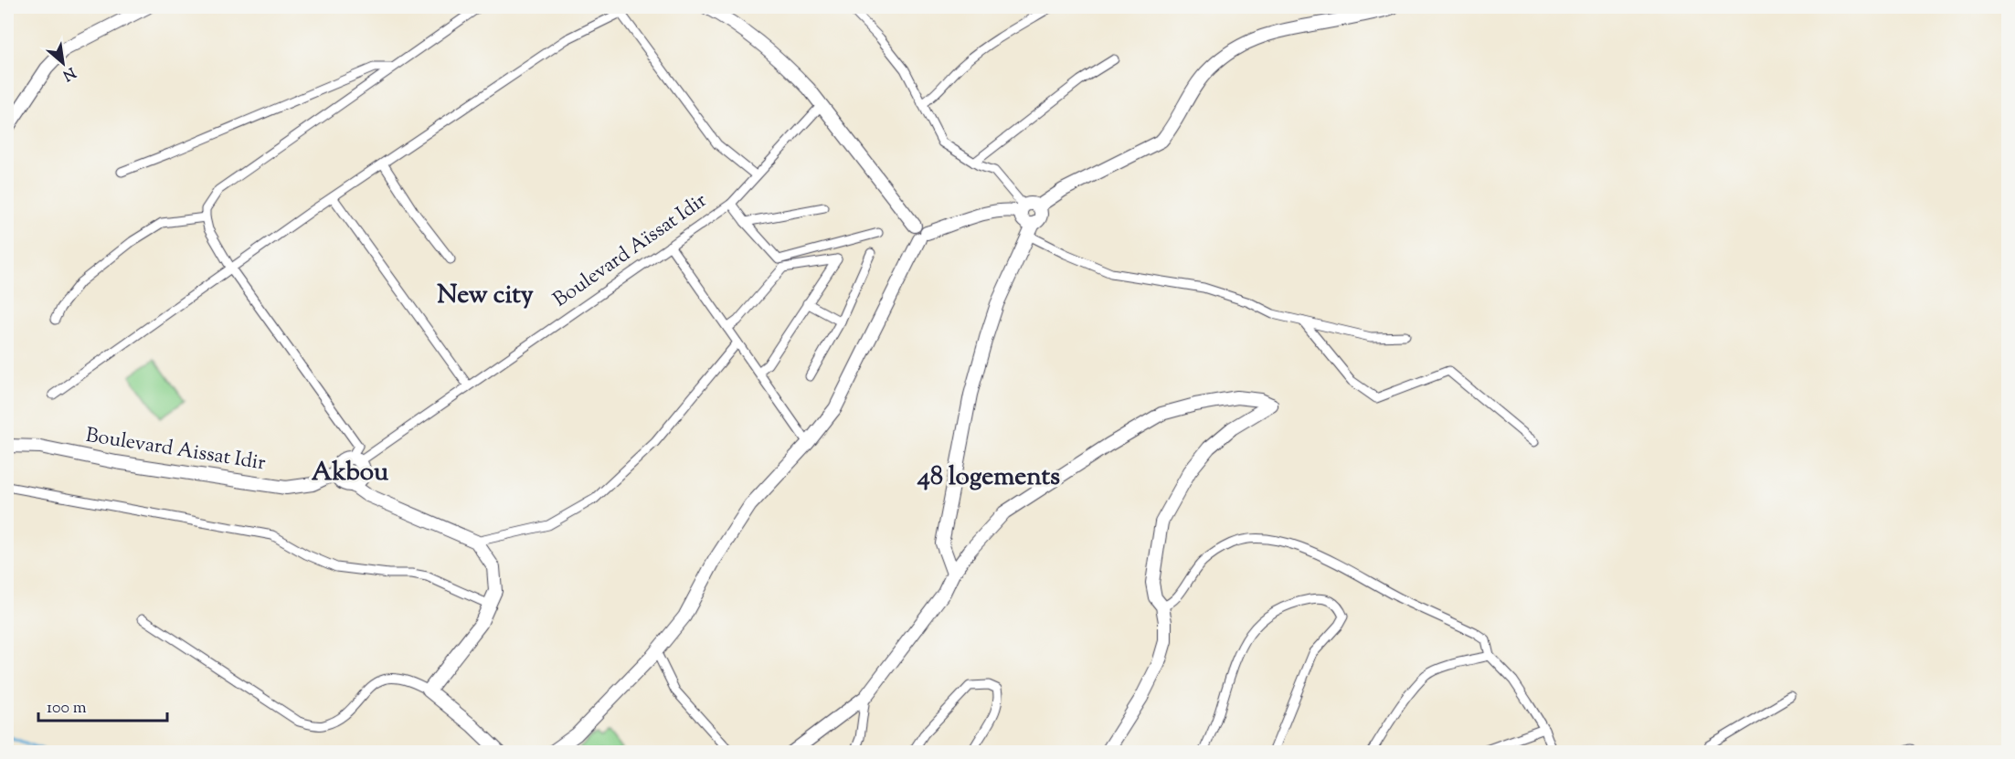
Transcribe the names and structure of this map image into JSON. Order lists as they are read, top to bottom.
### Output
{
  "streets": {
    "street": ["Boulevard Aïssat Idir", "Boulevard Aissat Idir"]
  },
  "crossings": [
    ["Boulevard Aïssat Idir", "Boulevard Aissat Idir"]
  ],
  "districts": ["New city", "Akbou", "48 logements"],
  "scale_bar": "100 m",
  "north": "bottom right"
}
